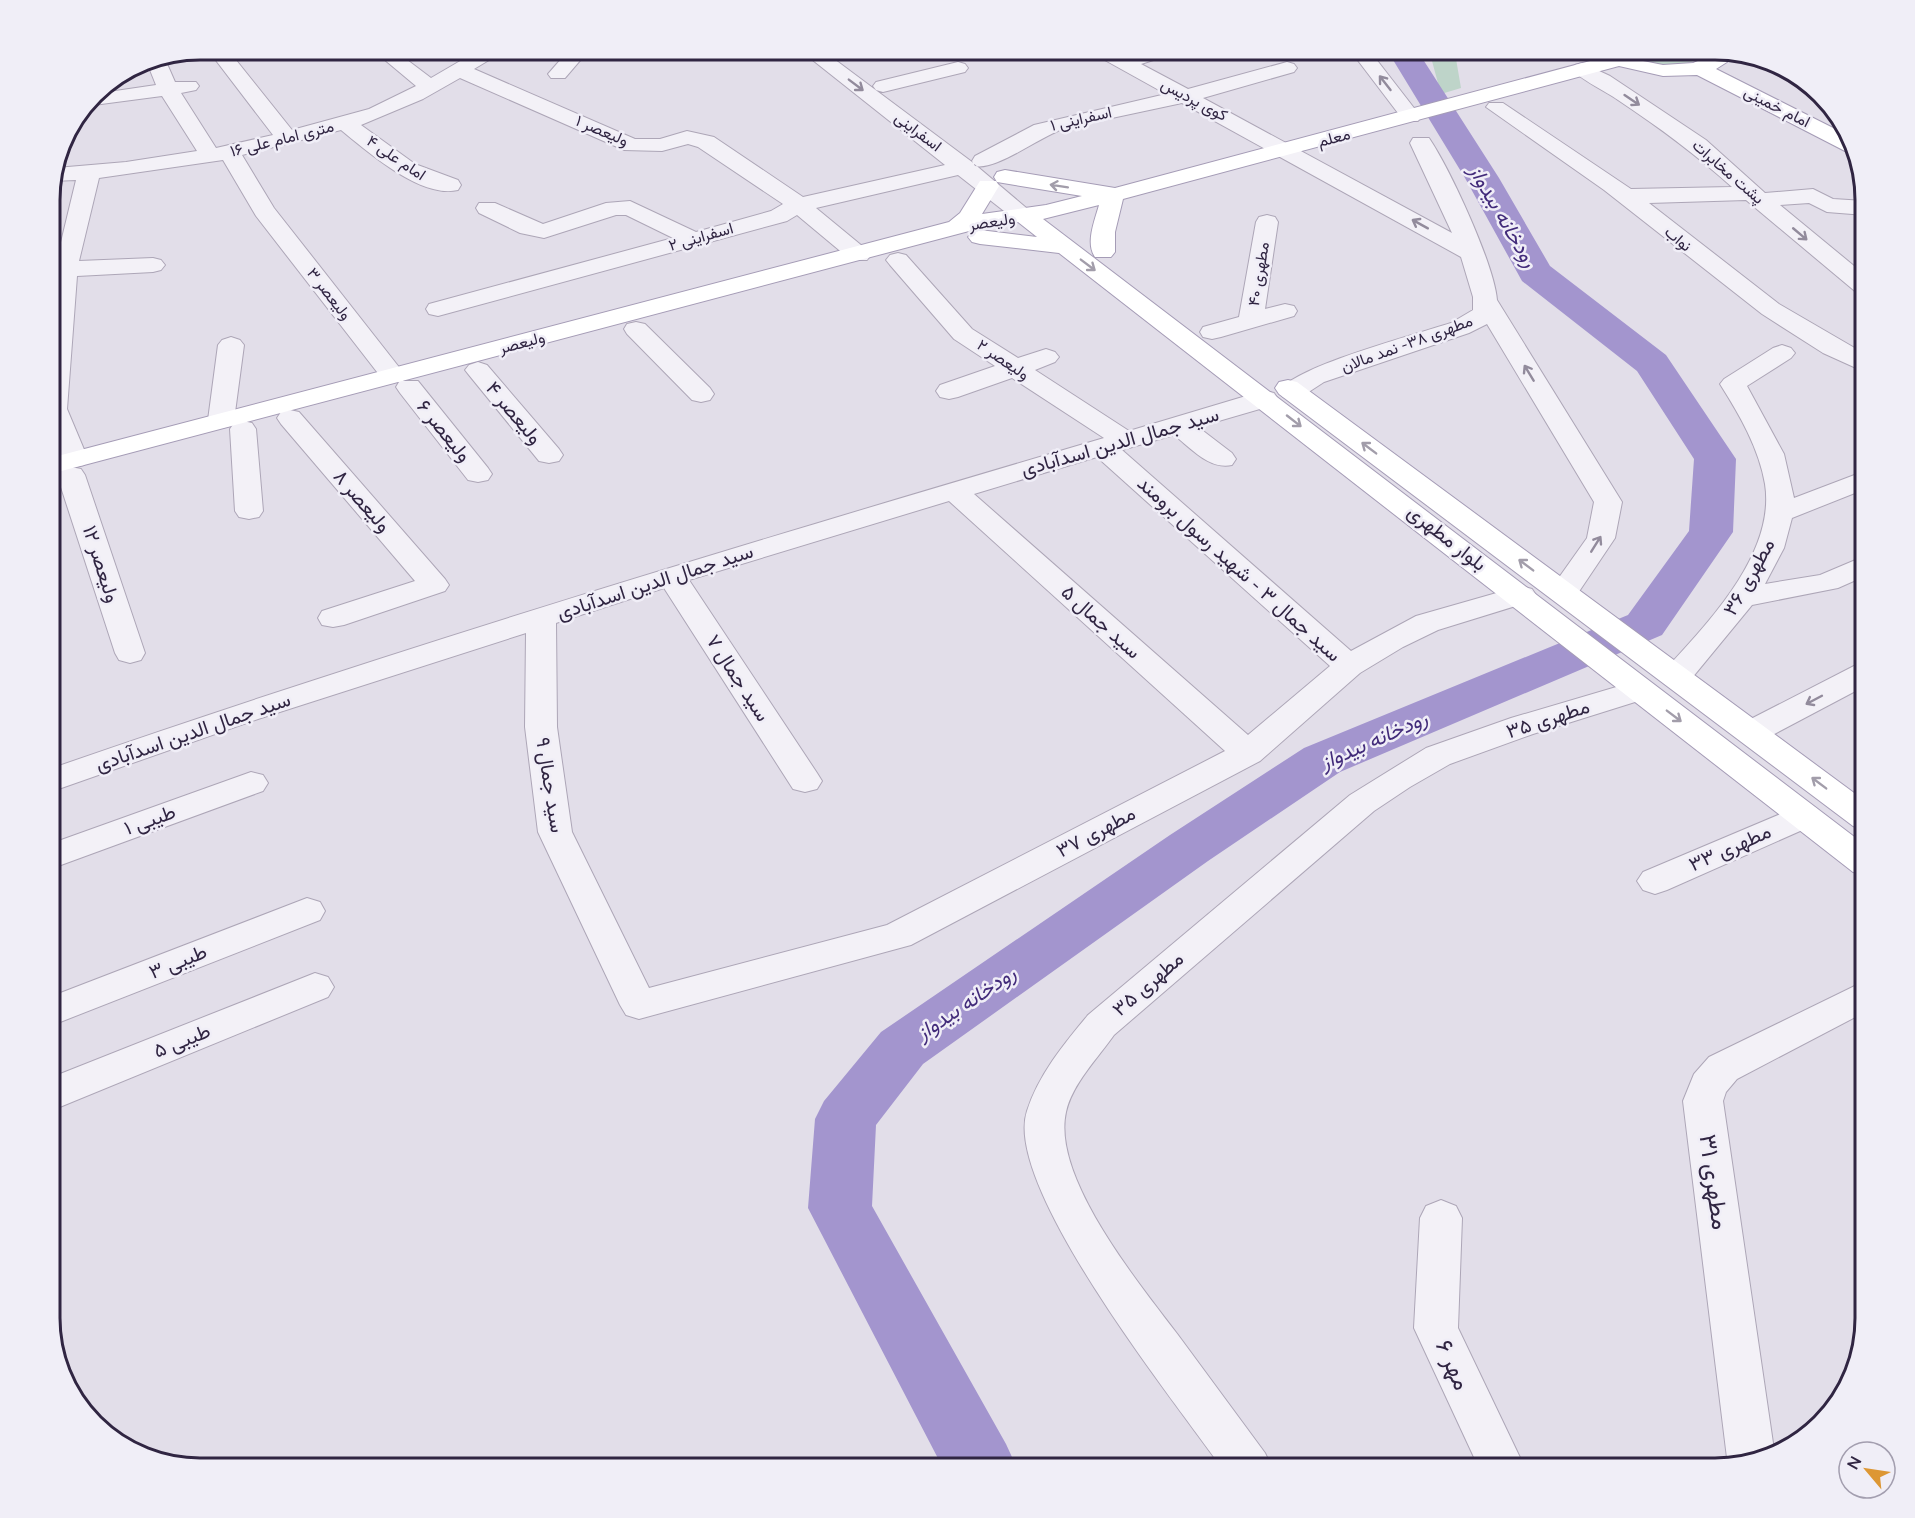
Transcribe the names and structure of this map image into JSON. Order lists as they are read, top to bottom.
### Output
{
  "streets": {
    "main road": [
      "امام خمینی",
      "معلم",
      "ولیعصر",
      "بلوار مطهری"
    ],
    "street": [
      "کوی پردیس",
      "اسفراینی ۱",
      "ولیعصر ۱",
      "اسفراینی",
      "۱۶ متری امام علی",
      "امام علی ۴",
      "پشت مخابرات",
      "اسفراینی ۲",
      "نواب",
      "مطهری ۴۰",
      "ولیعصر ۳",
      "مطهری ۳۸- نمد مالان",
      "ولیعصر ۲",
      "ولیعصر ۴",
      "ولیعصر ۶",
      "سید جمال الدین اسدآبادی",
      "ولیعصر ۸",
      "ولیعصر ۱۲",
      "سید جمال ۳ - شهید رسول برومند",
      "مطهری ۳۶",
      "سید جمال ۵",
      "سید جمال ۷",
      "مطهری ۳۵",
      "سید جمال ۹",
      "طیبی ۱",
      "مطهری ۳۷",
      "مطهری ۳۳",
      "طیبی ۳",
      "طیبی ۵",
      "مطهری ۳۱",
      "مهر ۶"
    ]
  },
  "crossings": [
    ["کوی پردیس", "اسفراینی ۱"],
    ["کوی پردیس", "معلم"],
    ["کوی پردیس", "مطهری ۳۸- نمد مالان"],
    ["اسفراینی ۱", "اسفراینی"],
    ["اسفراینی ۱", "اسفراینی ۲"],
    ["ولیعصر ۱", "۱۶ متری امام علی"],
    ["ولیعصر ۱", "ولیعصر"],
    ["ولیعصر ۱", "اسفراینی ۲"],
    ["اسفراینی", "معلم"],
    ["اسفراینی", "ولیعصر"],
    ["اسفراینی", "اسفراینی ۲"],
    ["اسفراینی", "بلوار مطهری"],
    ["معلم", "پشت مخابرات"],
    ["معلم", "ولیعصر"],
    ["معلم", "بلوار مطهری"],
    ["۱۶ متری امام علی", "امام علی ۴"],
    ["۱۶ متری امام علی", "ولیعصر ۳"],
    ["۱۶ متری امام علی", "ولیعصر ۱۲"],
    ["ولیعصر", "ولیعصر ۳"],
    ["ولیعصر", "ولیعصر ۲"],
    ["ولیعصر", "ولیعصر ۴"],
    ["ولیعصر", "ولیعصر ۶"],
    ["ولیعصر", "ولیعصر ۸"],
    ["ولیعصر", "بلوار مطهری"],
    ["ولیعصر", "ولیعصر ۱۲"],
    ["ولیعصر ۳", "ولیعصر ۶"],
    ["مطهری ۳۸- نمد مالان", "سید جمال الدین اسدآبادی"],
    ["مطهری ۳۸- نمد مالان", "بلوار مطهری"],
    ["ولیعصر ۲", "سید جمال الدین اسدآبادی"],
    ["ولیعصر ۲", "سید جمال ۳ - شهید رسول برومند"],
    ["سید جمال الدین اسدآبادی", "بلوار مطهری"],
    ["سید جمال الدین اسدآبادی", "سید جمال ۳ - شهید رسول برومند"],
    ["سید جمال الدین اسدآبادی", "سید جمال ۵"],
    ["سید جمال الدین اسدآبادی", "سید جمال ۷"],
    ["سید جمال الدین اسدآبادی", "سید جمال ۹"],
    ["بلوار مطهری", "مطهری ۳۶"],
    ["بلوار مطهری", "مطهری ۳۵"],
    ["بلوار مطهری", "مطهری ۳۷"],
    ["بلوار مطهری", "مطهری ۳۳"],
    ["سید جمال ۳ - شهید رسول برومند", "مطهری ۳۷"],
    ["مطهری ۳۶", "مطهری ۳۵"],
    ["سید جمال ۵", "مطهری ۳۷"],
    ["سید جمال ۹", "مطهری ۳۷"]
  ],
  "one_way": ["پشت مخابرات"],
  "water": ["رودخانه بیدواز"],
  "north": "top left"
}
